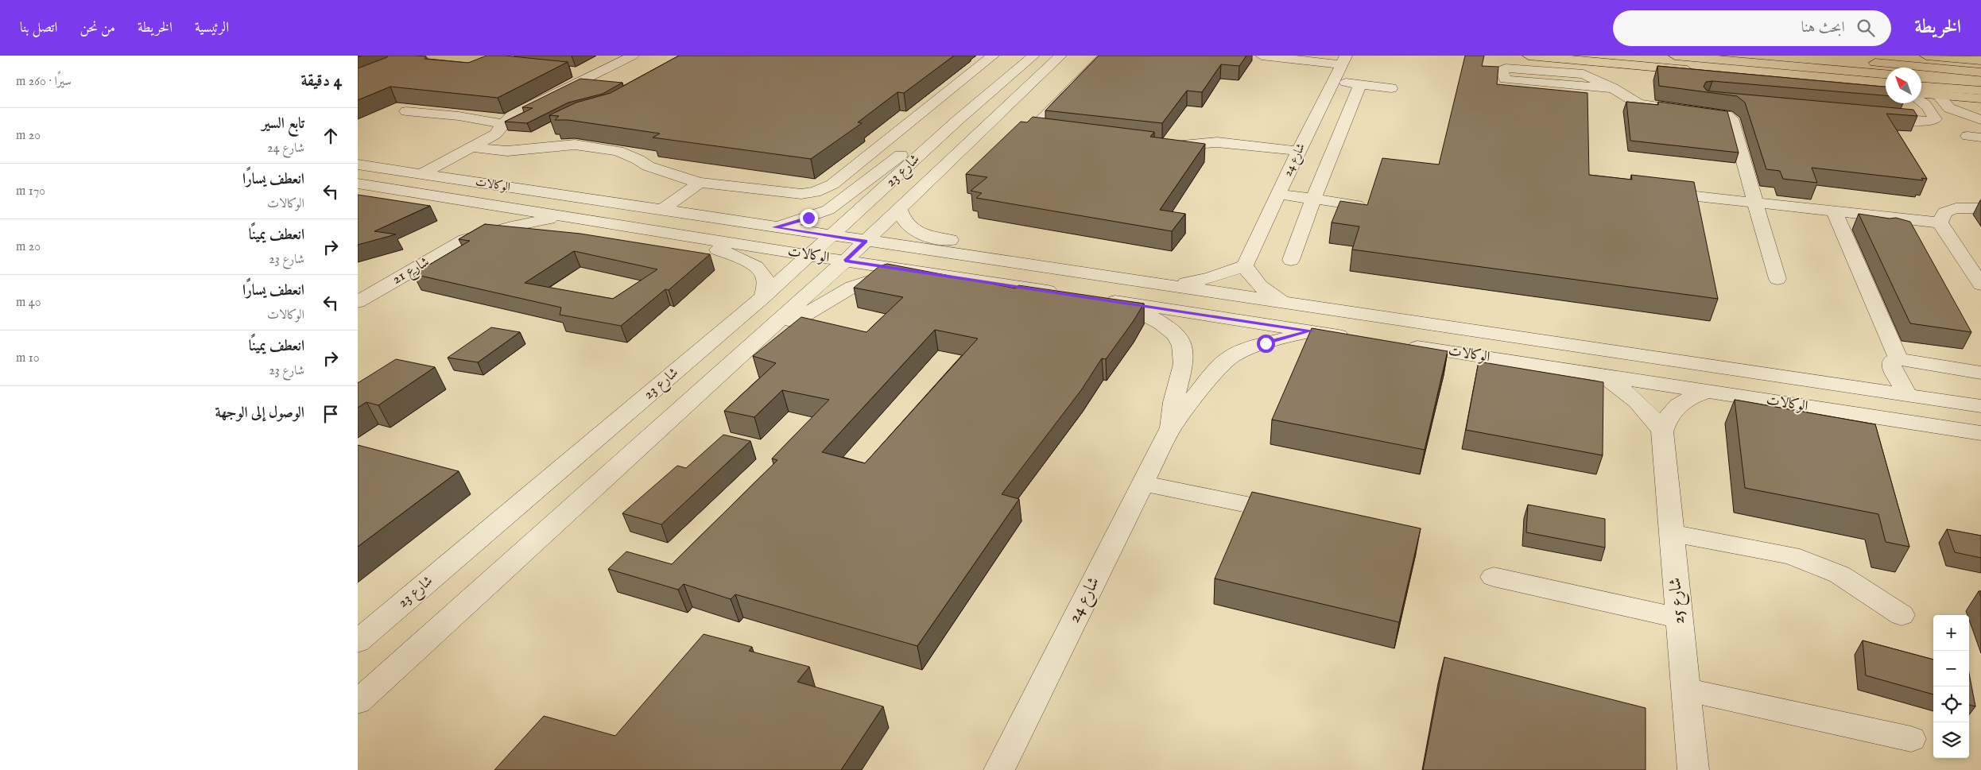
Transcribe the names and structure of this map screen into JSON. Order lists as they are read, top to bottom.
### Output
{
  "streets": {
    "street": [
      "شارع 24",
      "شارع 23",
      "الوكالات",
      "شارع 21",
      "شارع 25"
    ]
  },
  "crossings": [
    ["شارع 23", "الوكالات"],
    ["الوكالات", "شارع 21"],
    ["الوكالات", "شارع 25"]
  ],
  "north": "top left",
  "page": {
    "header": "الخريطة",
    "search": "ابحث هنا",
    "nav": [
      "الرئيسية",
      "الخريطة",
      "من نحن",
      "اتصل بنا"
    ],
    "heading": ["4 دقيقة", "سيرًا · 260 m"],
    "list": [
      ["تابع السير", "شارع 24", "20 m"],
      ["انعطف يسارًا", "الوكالات", "170 m"],
      ["انعطف يمينًا", "شارع 23", "20 m"],
      ["انعطف يسارًا", "الوكالات", "40 m"],
      ["انعطف يمينًا", "شارع 23", "10 m"],
      "الوصول إلى الوجهة"
    ],
    "map_buttons": ["+", "−"]
  }
}
